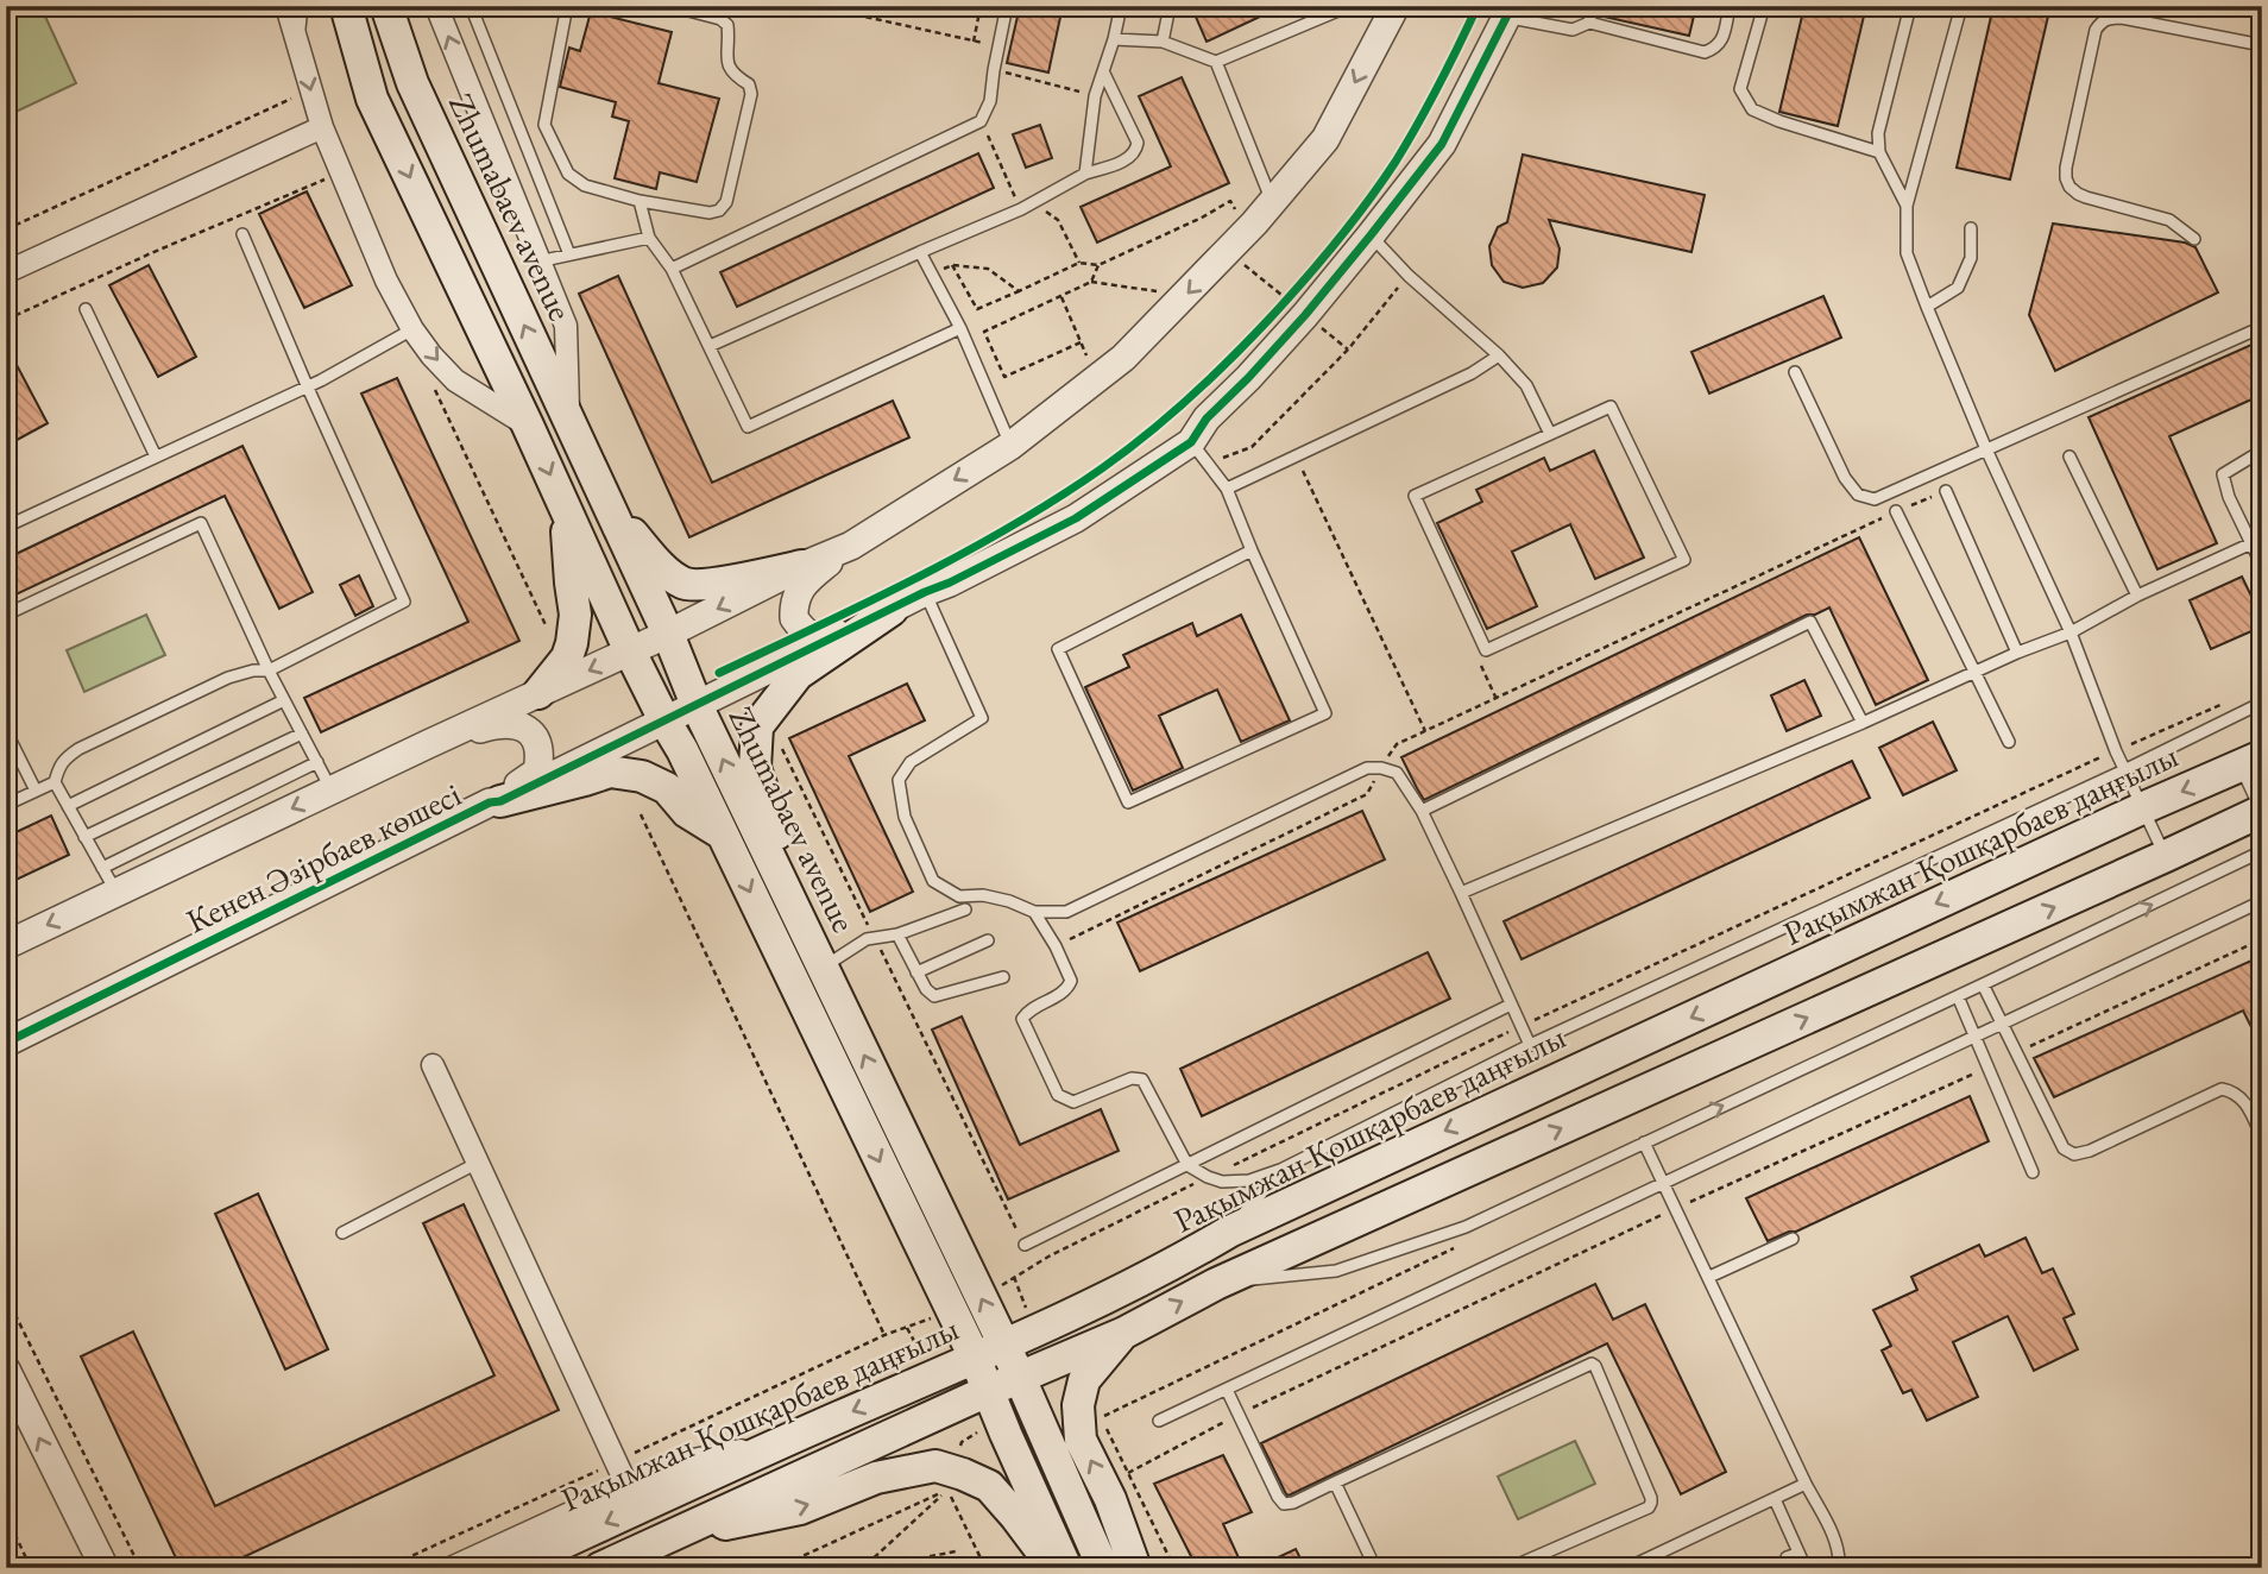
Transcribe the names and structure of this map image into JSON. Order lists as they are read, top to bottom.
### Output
{
  "streets": {
    "main road": ["Zhumabaev avenue", "Рақымжан Қошқарбаев даңғылы"],
    "street": ["Кенен Әзірбаев көшесі"]
  },
  "crossings": [
    ["Zhumabaev avenue", "Рақымжан Қошқарбаев даңғылы"],
    ["Zhumabaev avenue", "Кенен Әзірбаев көшесі"]
  ]
}
